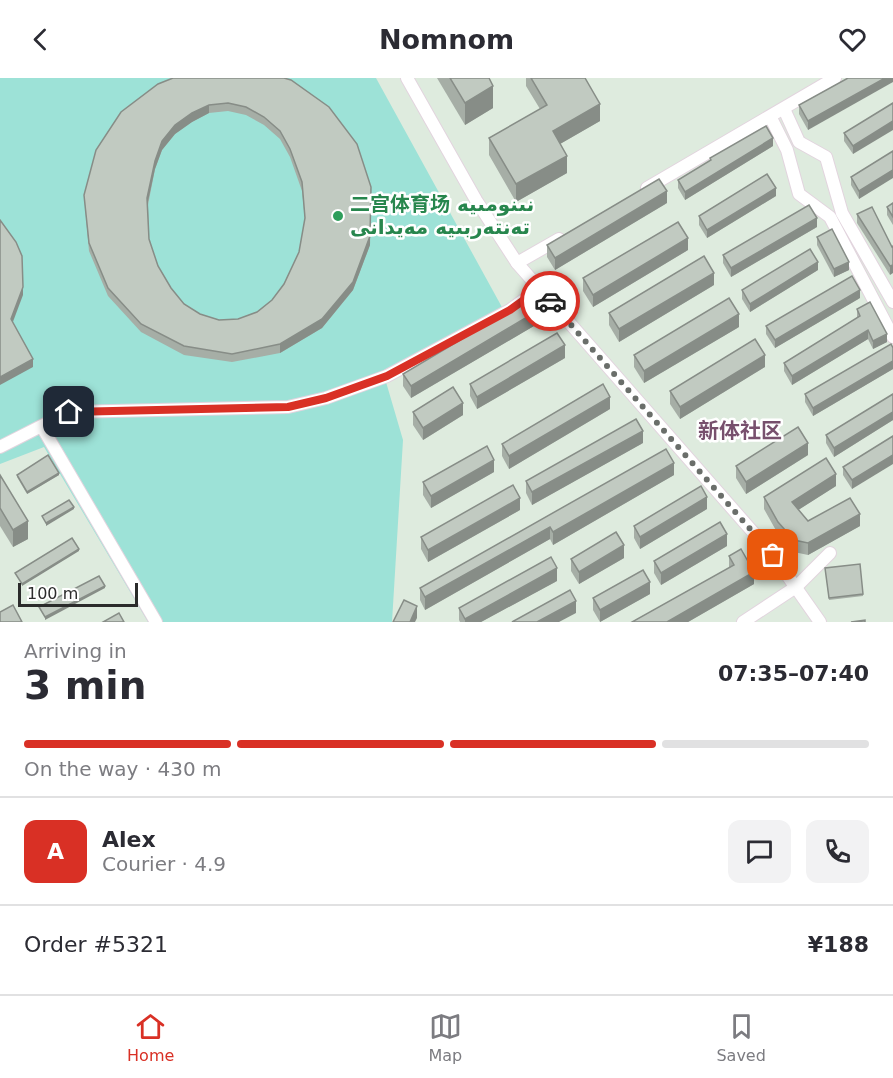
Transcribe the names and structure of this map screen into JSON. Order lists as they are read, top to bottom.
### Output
{
  "districts": ["新体社区"],
  "places": ["二宫体育场 نىنومىيە تەنتەربىيە مەيدانى"],
  "scale_bar": "100 m",
  "page": {
    "header": "Nomnom",
    "scale": "100 m",
    "heading": ["3 min", "Arriving in", "07:35–07:40"],
    "panel": [
      "Alex",
      "Courier · 4.9",
      "Order #5321",
      "¥188"
    ],
    "bar": "On the way · 430 m",
    "round": "A",
    "tabs": ["Home", "Map", "Saved"]
  }
}
